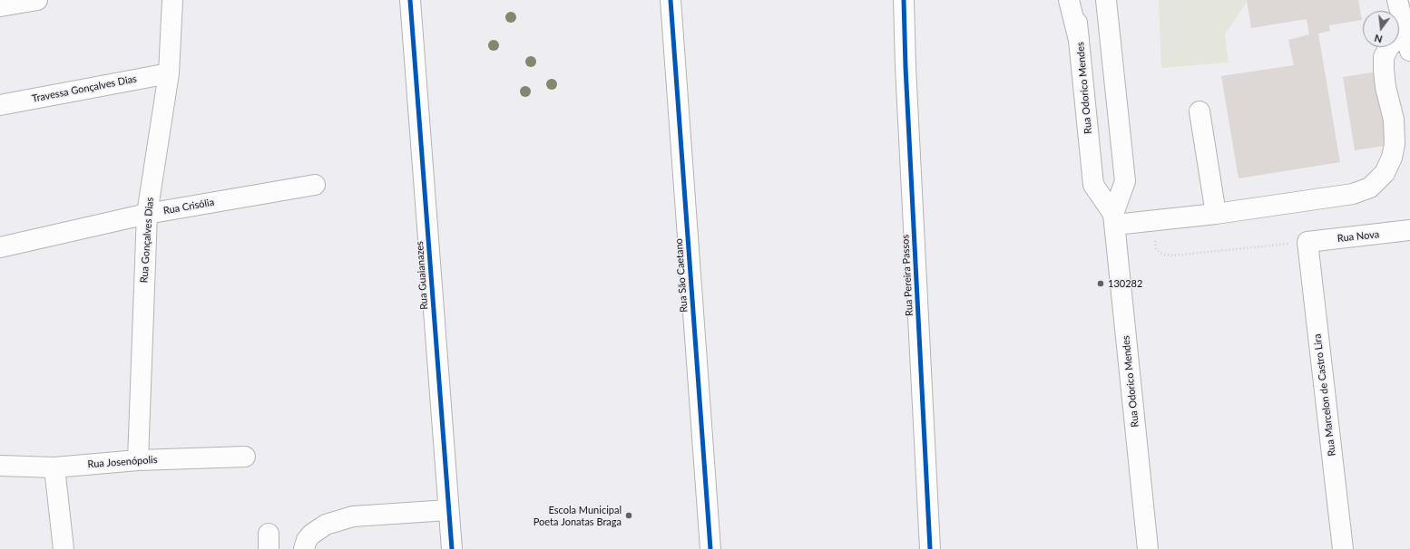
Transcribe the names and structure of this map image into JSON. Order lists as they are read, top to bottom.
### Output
{
  "streets": {
    "main road": [
      "Rua Odorico Mendes",
      "Travessa Gonçalves Dias",
      "Rua Crisólia",
      "Rua Nova",
      "Rua Gonçalves Dias",
      "Rua Guaianazes",
      "Rua São Caetano",
      "Rua Pereira Passos",
      "Rua Marcelon de Castro Lira",
      "Rua Josenópolis"
    ]
  },
  "crossings": [
    ["Travessa Gonçalves Dias", "Rua Gonçalves Dias"],
    ["Rua Crisólia", "Rua Gonçalves Dias"],
    ["Rua Nova", "Rua Marcelon de Castro Lira"],
    ["Rua Gonçalves Dias", "Rua Josenópolis"]
  ],
  "places": ["130282", "Escola Municipal Poeta Jonatas Braga"],
  "north": "bottom"
}
